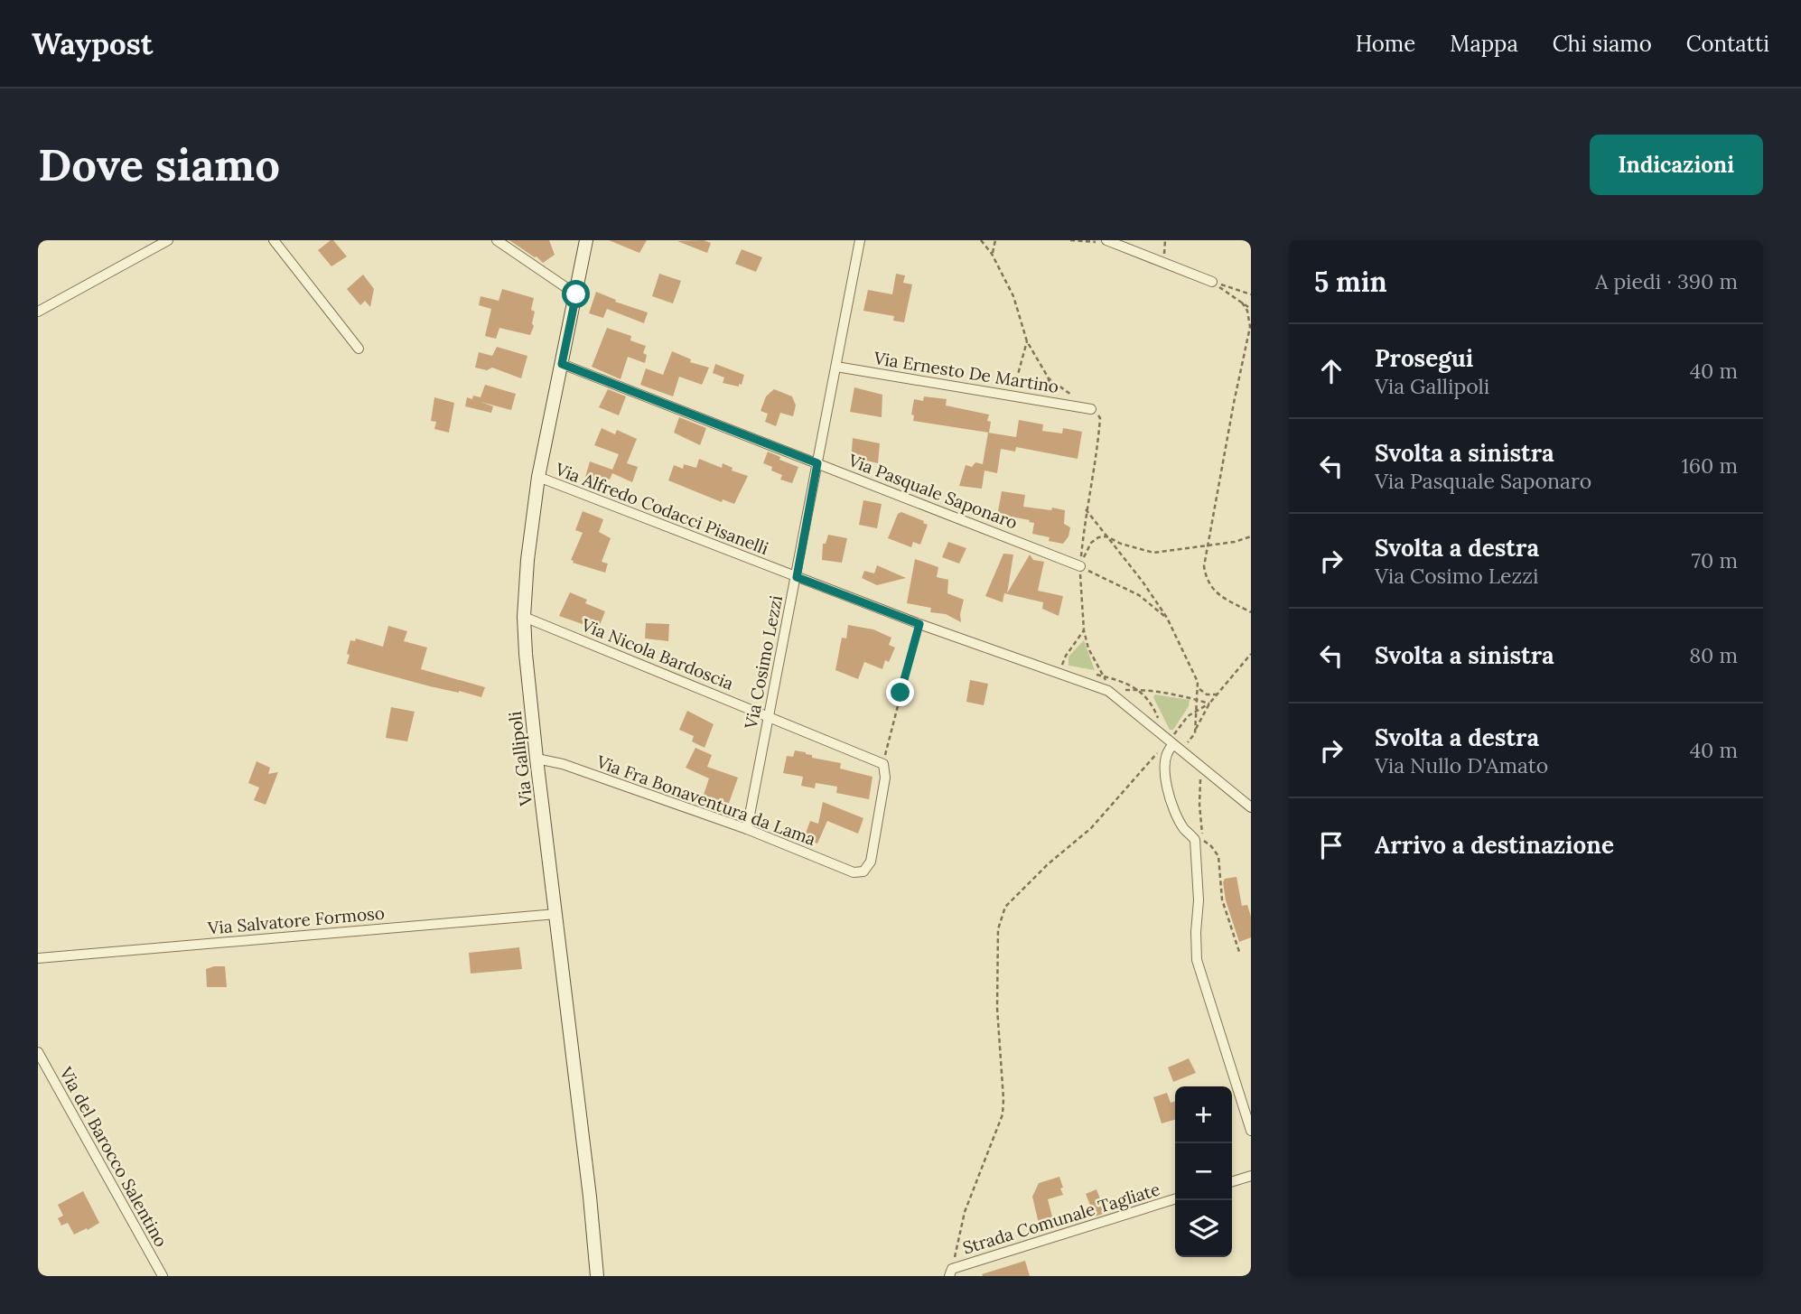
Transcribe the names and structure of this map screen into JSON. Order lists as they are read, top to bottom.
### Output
{
  "streets": {
    "main road": ["Via Gallipoli"],
    "street": [
      "Via Ernesto De Martino",
      "Via Pasquale Saponaro",
      "Via Alfredo Codacci Pisanelli",
      "Via Nicola Bardoscia",
      "Via Cosimo Lezzi",
      "Via Fra Bonaventura da Lama",
      "Via Salvatore Formoso",
      "Via del Barocco Salentino",
      "Strada Comunale Tagliate"
    ]
  },
  "crossings": [
    ["Via Ernesto De Martino", "Via Cosimo Lezzi"],
    ["Via Pasquale Saponaro", "Via Cosimo Lezzi"],
    ["Via Pasquale Saponaro", "Via Gallipoli"],
    ["Via Alfredo Codacci Pisanelli", "Via Cosimo Lezzi"],
    ["Via Alfredo Codacci Pisanelli", "Via Gallipoli"],
    ["Via Nicola Bardoscia", "Via Cosimo Lezzi"],
    ["Via Nicola Bardoscia", "Via Gallipoli"],
    ["Via Nicola Bardoscia", "Via Fra Bonaventura da Lama"],
    ["Via Cosimo Lezzi", "Via Fra Bonaventura da Lama"],
    ["Via Gallipoli", "Via Fra Bonaventura da Lama"],
    ["Via Gallipoli", "Via Salvatore Formoso"]
  ],
  "page": {
    "header": "Waypost",
    "nav": [
      "Home",
      "Mappa",
      "Chi siamo",
      "Contatti"
    ],
    "buttons": "Indicazioni",
    "title": "Dove siamo",
    "heading": ["5 min", "A piedi · 390 m"],
    "list": [
      ["Prosegui", "Via Gallipoli", "40 m"],
      ["Svolta a sinistra", "Via Pasquale Saponaro", "160 m"],
      ["Svolta a destra", "Via Cosimo Lezzi", "70 m"],
      ["Svolta a sinistra", "80 m"],
      ["Svolta a destra", "Via Nullo D'Amato", "40 m"],
      "Arrivo a destinazione"
    ],
    "map_buttons": ["+", "−"]
  }
}
